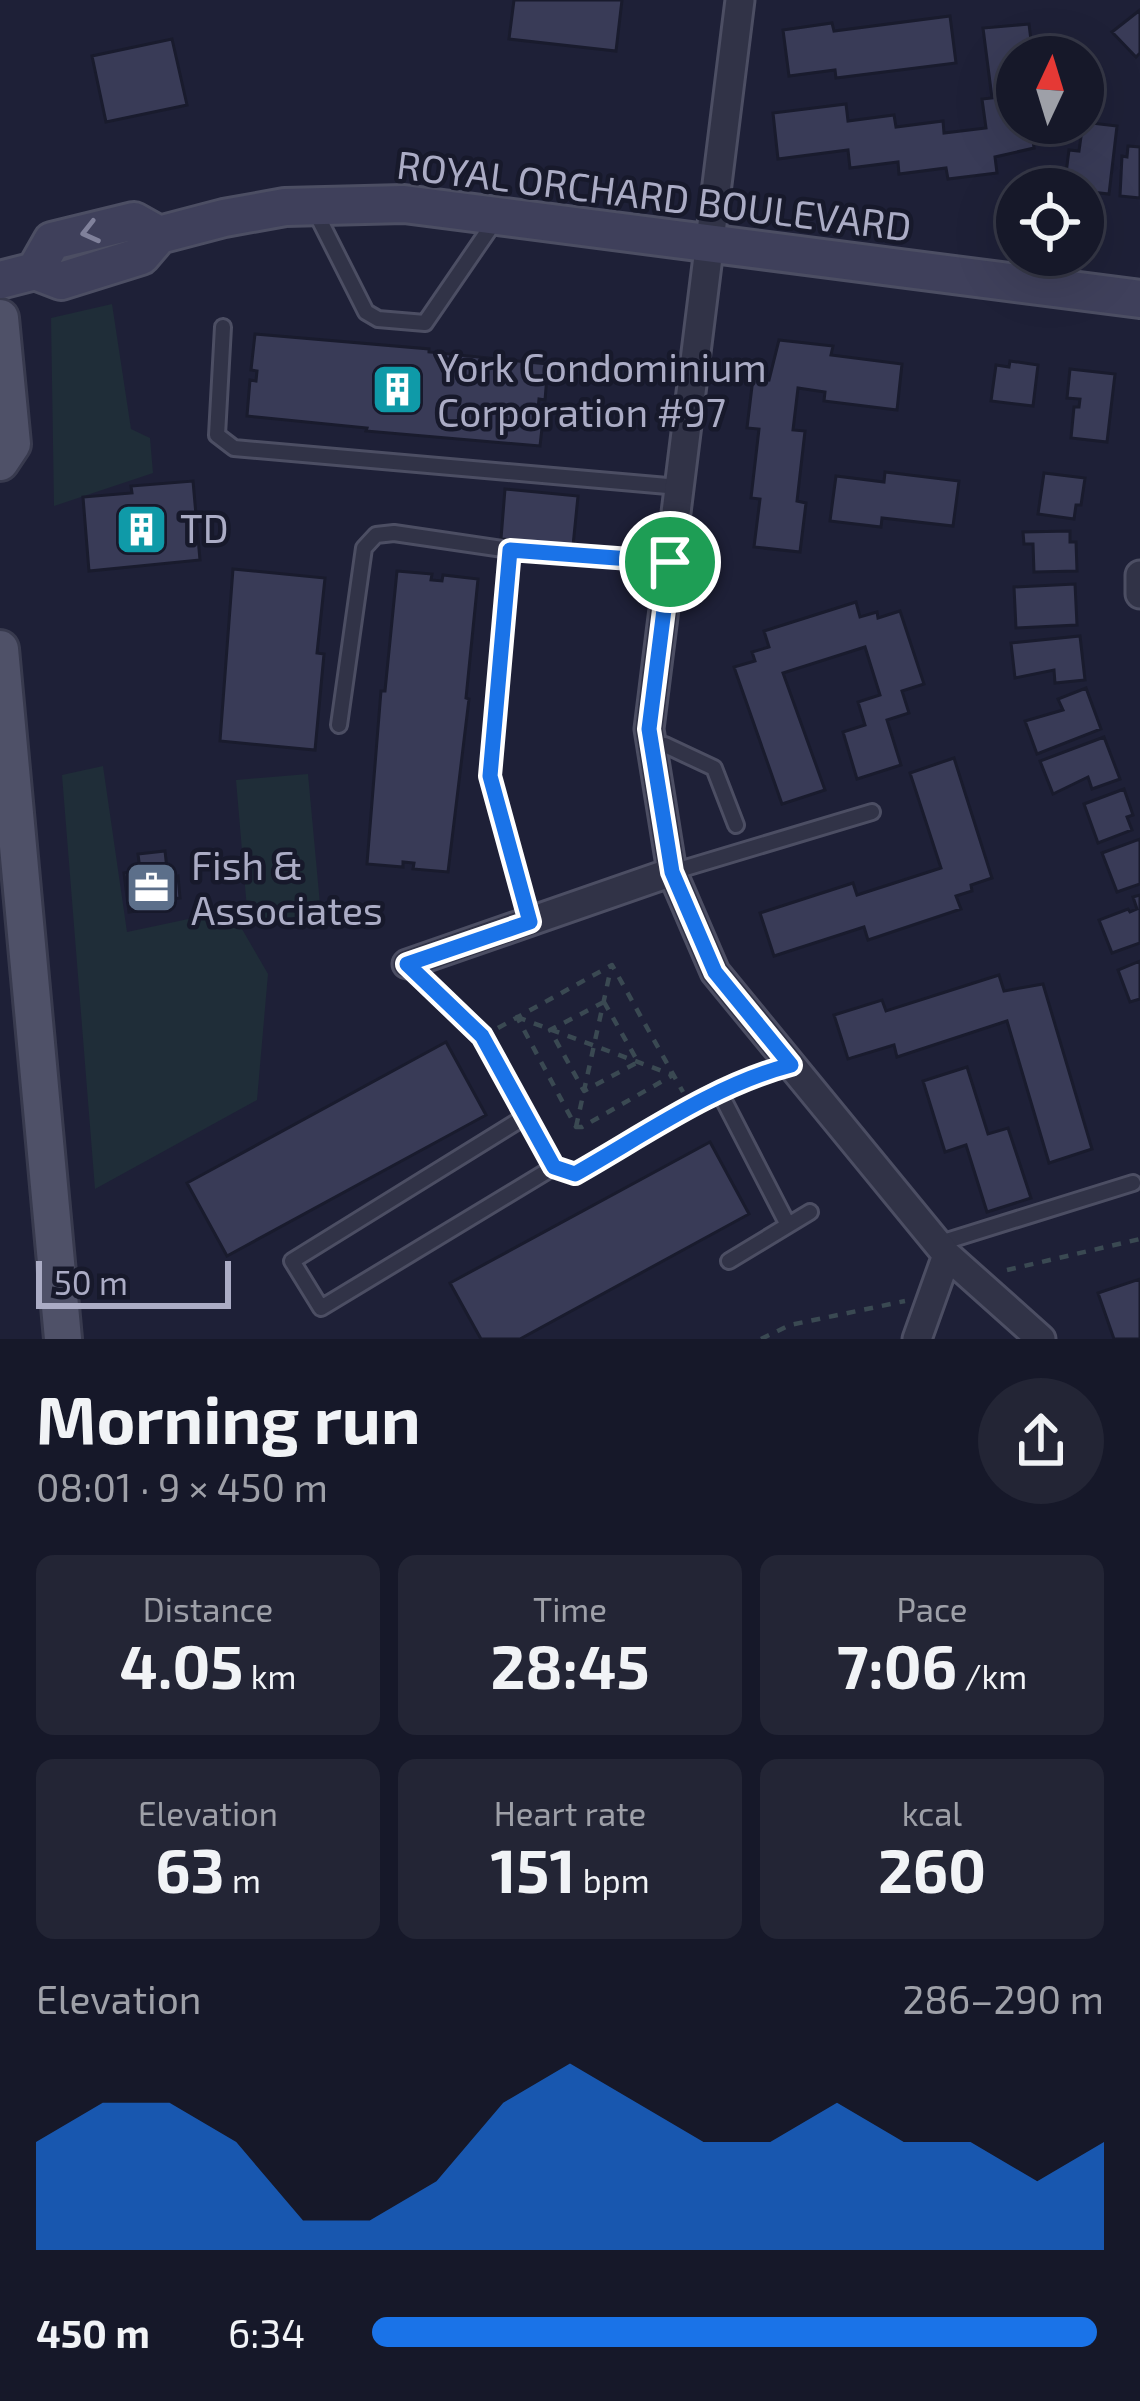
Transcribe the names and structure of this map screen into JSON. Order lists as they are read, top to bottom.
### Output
{
  "streets": {
    "street": ["ROYAL ORCHARD BOULEVARD"]
  },
  "places": {
    "building": ["York Condominium Corporation #97", "TD"],
    "office": ["Fish & Associates"]
  },
  "scale_bar": "50 m",
  "north": "top",
  "page": {
    "scale": "50 m",
    "heading": ["Morning run", "08:01 · 9 × 450 m"],
    "stats": [
      ["Distance", "4.05 km"],
      ["Time", "28:45"],
      ["Pace", "7:06 /km"],
      ["Elevation", "63 m"],
      ["Heart rate", "151 bpm"],
      ["kcal", "260"]
    ],
    "chart": ["Elevation", "286–290 m"],
    "list": [
      {
        "name": "450 m",
        "note": "6:34"
      }
    ]
  }
}
